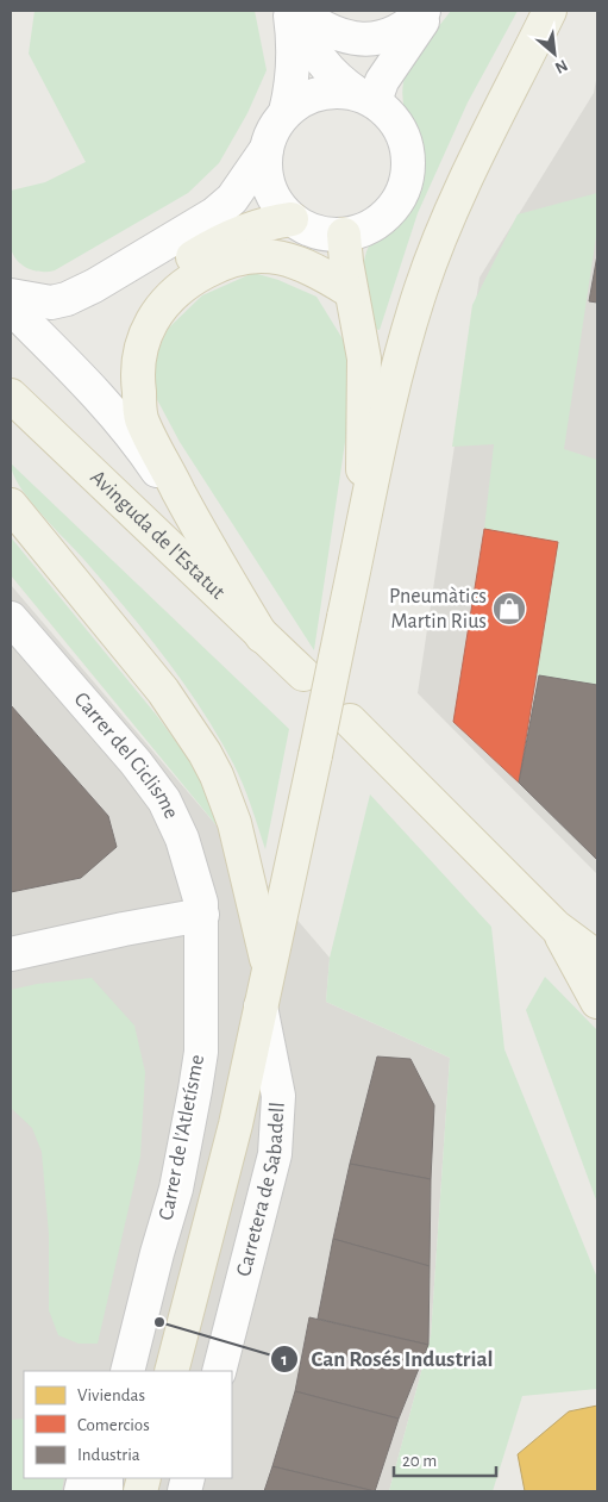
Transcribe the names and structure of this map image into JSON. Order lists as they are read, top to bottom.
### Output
{
  "streets": {
    "main road": ["Avinguda de l'Estatut"],
    "street": ["Carrer del Ciclisme", "Carrer de l'Atletísme", "Carretera de Sabadell"]
  },
  "crossings": [
    ["Carrer del Ciclisme", "Carrer de l'Atletísme"]
  ],
  "places": {
    "shop": ["Pneumàtics Martin Rius"],
    "other": ["Can Rosés Industrial"]
  },
  "legend": ["Viviendas", "Comercios", "Industria"],
  "scale_bar": "20 m",
  "north": "bottom right"
}
